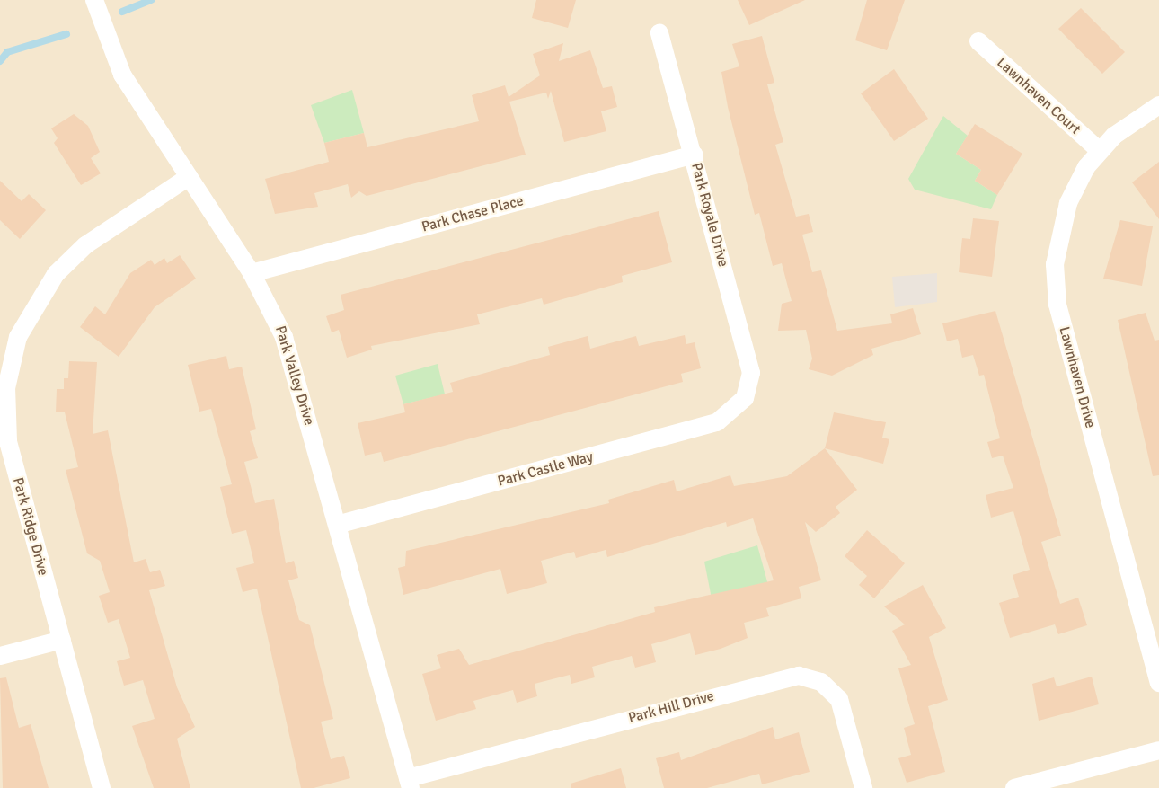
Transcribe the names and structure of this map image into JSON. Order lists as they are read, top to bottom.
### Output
{
  "streets": {
    "street": [
      "Lawnhaven Court",
      "Park Chase Place",
      "Park Royale Drive",
      "Park Valley Drive",
      "Lawnhaven Drive",
      "Park Castle Way",
      "Park Ridge Drive",
      "Park Hill Drive"
    ]
  },
  "crossings": [
    ["Lawnhaven Court", "Lawnhaven Drive"],
    ["Park Chase Place", "Park Royale Drive"],
    ["Park Chase Place", "Park Valley Drive"],
    ["Park Royale Drive", "Park Castle Way"],
    ["Park Valley Drive", "Park Castle Way"],
    ["Park Valley Drive", "Park Ridge Drive"],
    ["Park Valley Drive", "Park Hill Drive"]
  ]
}
